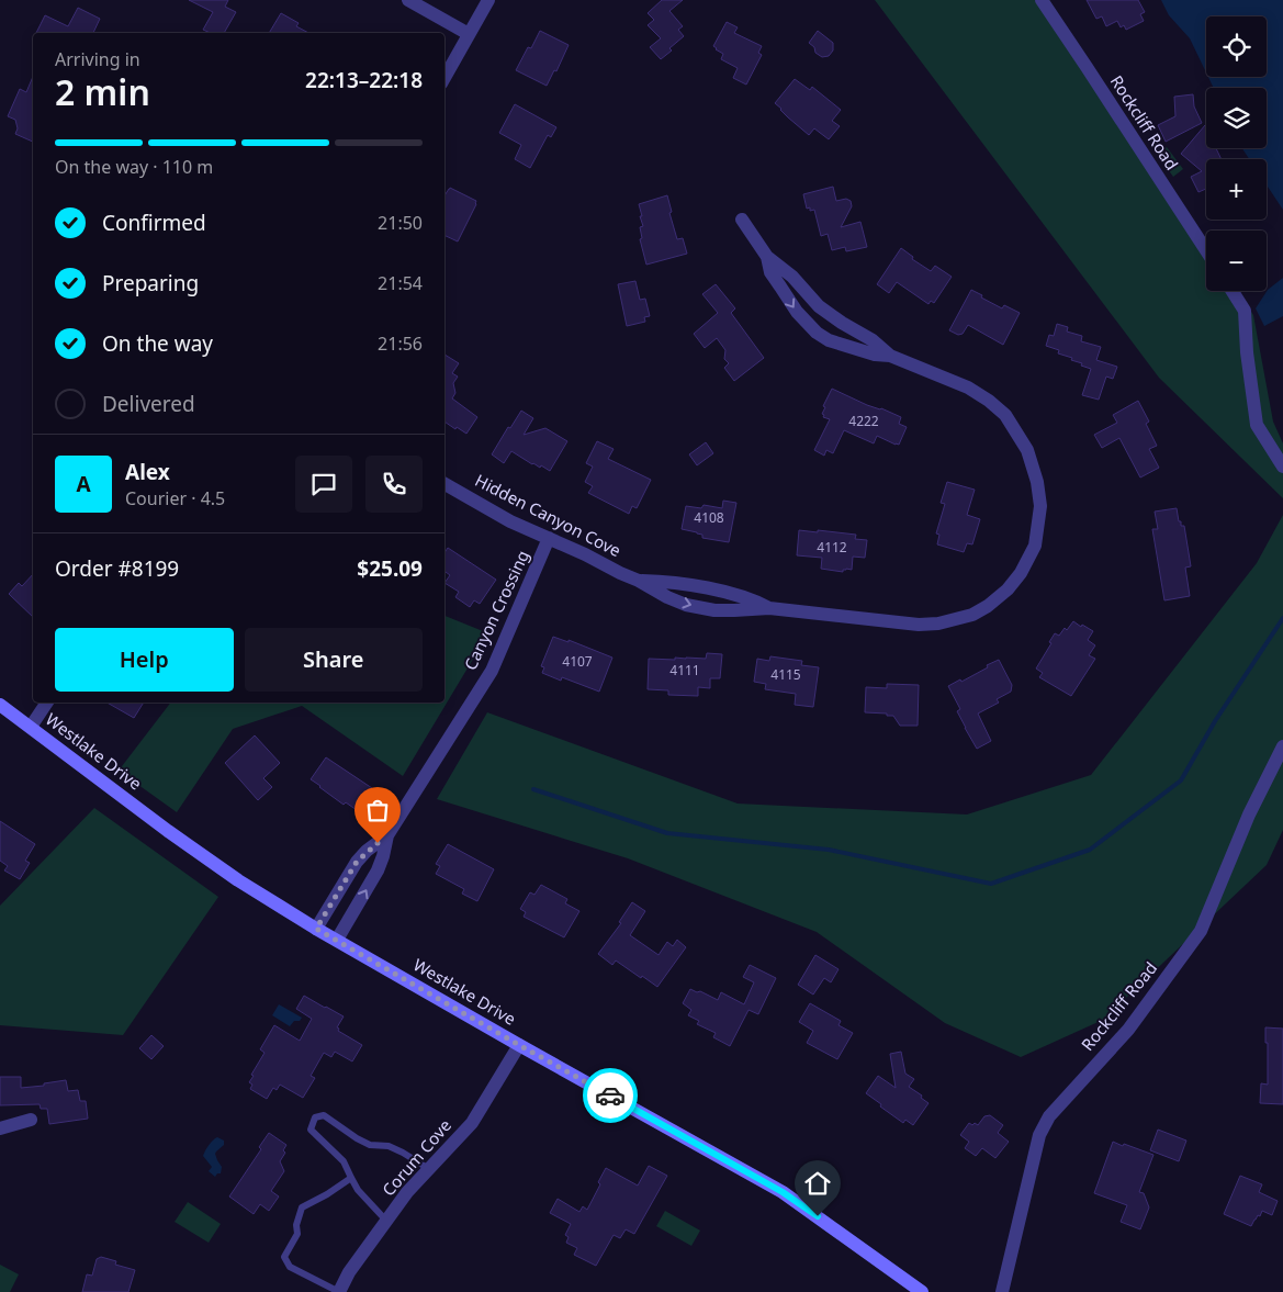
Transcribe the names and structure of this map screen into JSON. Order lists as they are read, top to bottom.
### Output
{
  "streets": {
    "street": [
      "Rockcliff Road",
      "Hidden Canyon Cove",
      "Canyon Crossing",
      "Westlake Drive",
      "Corum Cove"
    ]
  },
  "crossings": [
    ["Hidden Canyon Cove", "Canyon Crossing"],
    ["Canyon Crossing", "Westlake Drive"],
    ["Westlake Drive", "Corum Cove"]
  ],
  "house_numbers": [
    "4222",
    "4108",
    "4112",
    "4107",
    "4111",
    "4115"
  ],
  "page": {
    "map_buttons": ["+", "−"],
    "heading": ["2 min", "Arriving in", "22:13–22:18"],
    "panel": [
      "Alex",
      "Courier · 4.5",
      "Order #8199",
      "$25.09"
    ],
    "bar": "On the way · 110 m",
    "list": [
      ["Confirmed", "21:50"],
      ["Preparing", "21:54"],
      ["On the way", "21:56"],
      "Delivered"
    ],
    "round": "A",
    "buttons": ["Help", "Share"]
  }
}
